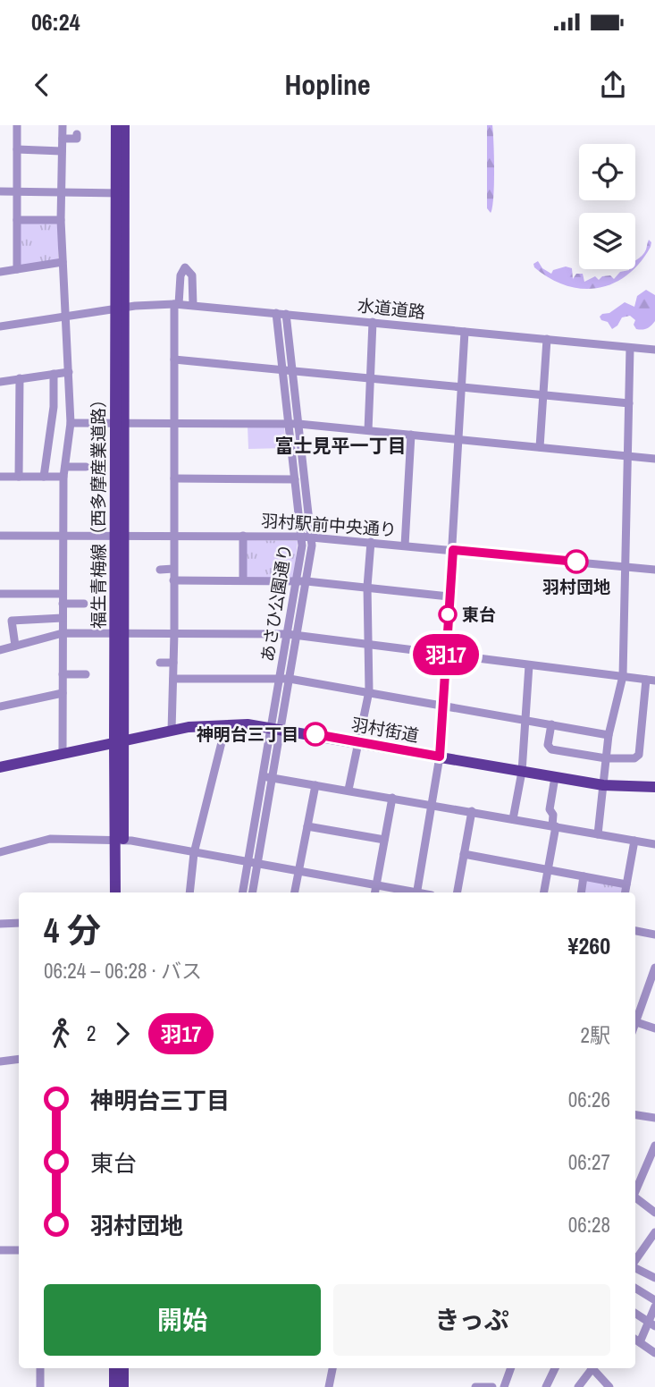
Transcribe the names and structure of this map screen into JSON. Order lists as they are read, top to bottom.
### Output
{
  "streets": {
    "main road": ["福生青梅線（西多摩産業道路）", "羽村街道"],
    "street": ["水道道路", "羽村駅前中央通り", "あさひ公園通り"]
  },
  "crossings": [
    ["水道道路", "福生青梅線（西多摩産業道路）"],
    ["水道道路", "あさひ公園通り"],
    ["福生青梅線（西多摩産業道路）", "羽村駅前中央通り"],
    ["福生青梅線（西多摩産業道路）", "羽村街道"],
    ["羽村駅前中央通り", "あさひ公園通り"],
    ["あさひ公園通り", "羽村街道"]
  ],
  "districts": ["富士見平一丁目"],
  "places": ["羽村団地", "東台", "神明台三丁目"],
  "lines": ["bus line 羽17"],
  "page": {
    "status": "06:24",
    "header": "Hopline",
    "on_map": "羽17",
    "heading": ["4 分", "06:24 – 06:28 · バス", "¥260"],
    "legs": ["2", "羽17", "2駅"],
    "list": [
      {
        "name": "神明台三丁目",
        "value": "06:26"
      },
      {
        "name": "東台",
        "value": "06:27"
      },
      {
        "name": "羽村団地",
        "value": "06:28"
      }
    ],
    "buttons": ["開始", "きっぷ"]
  }
}
